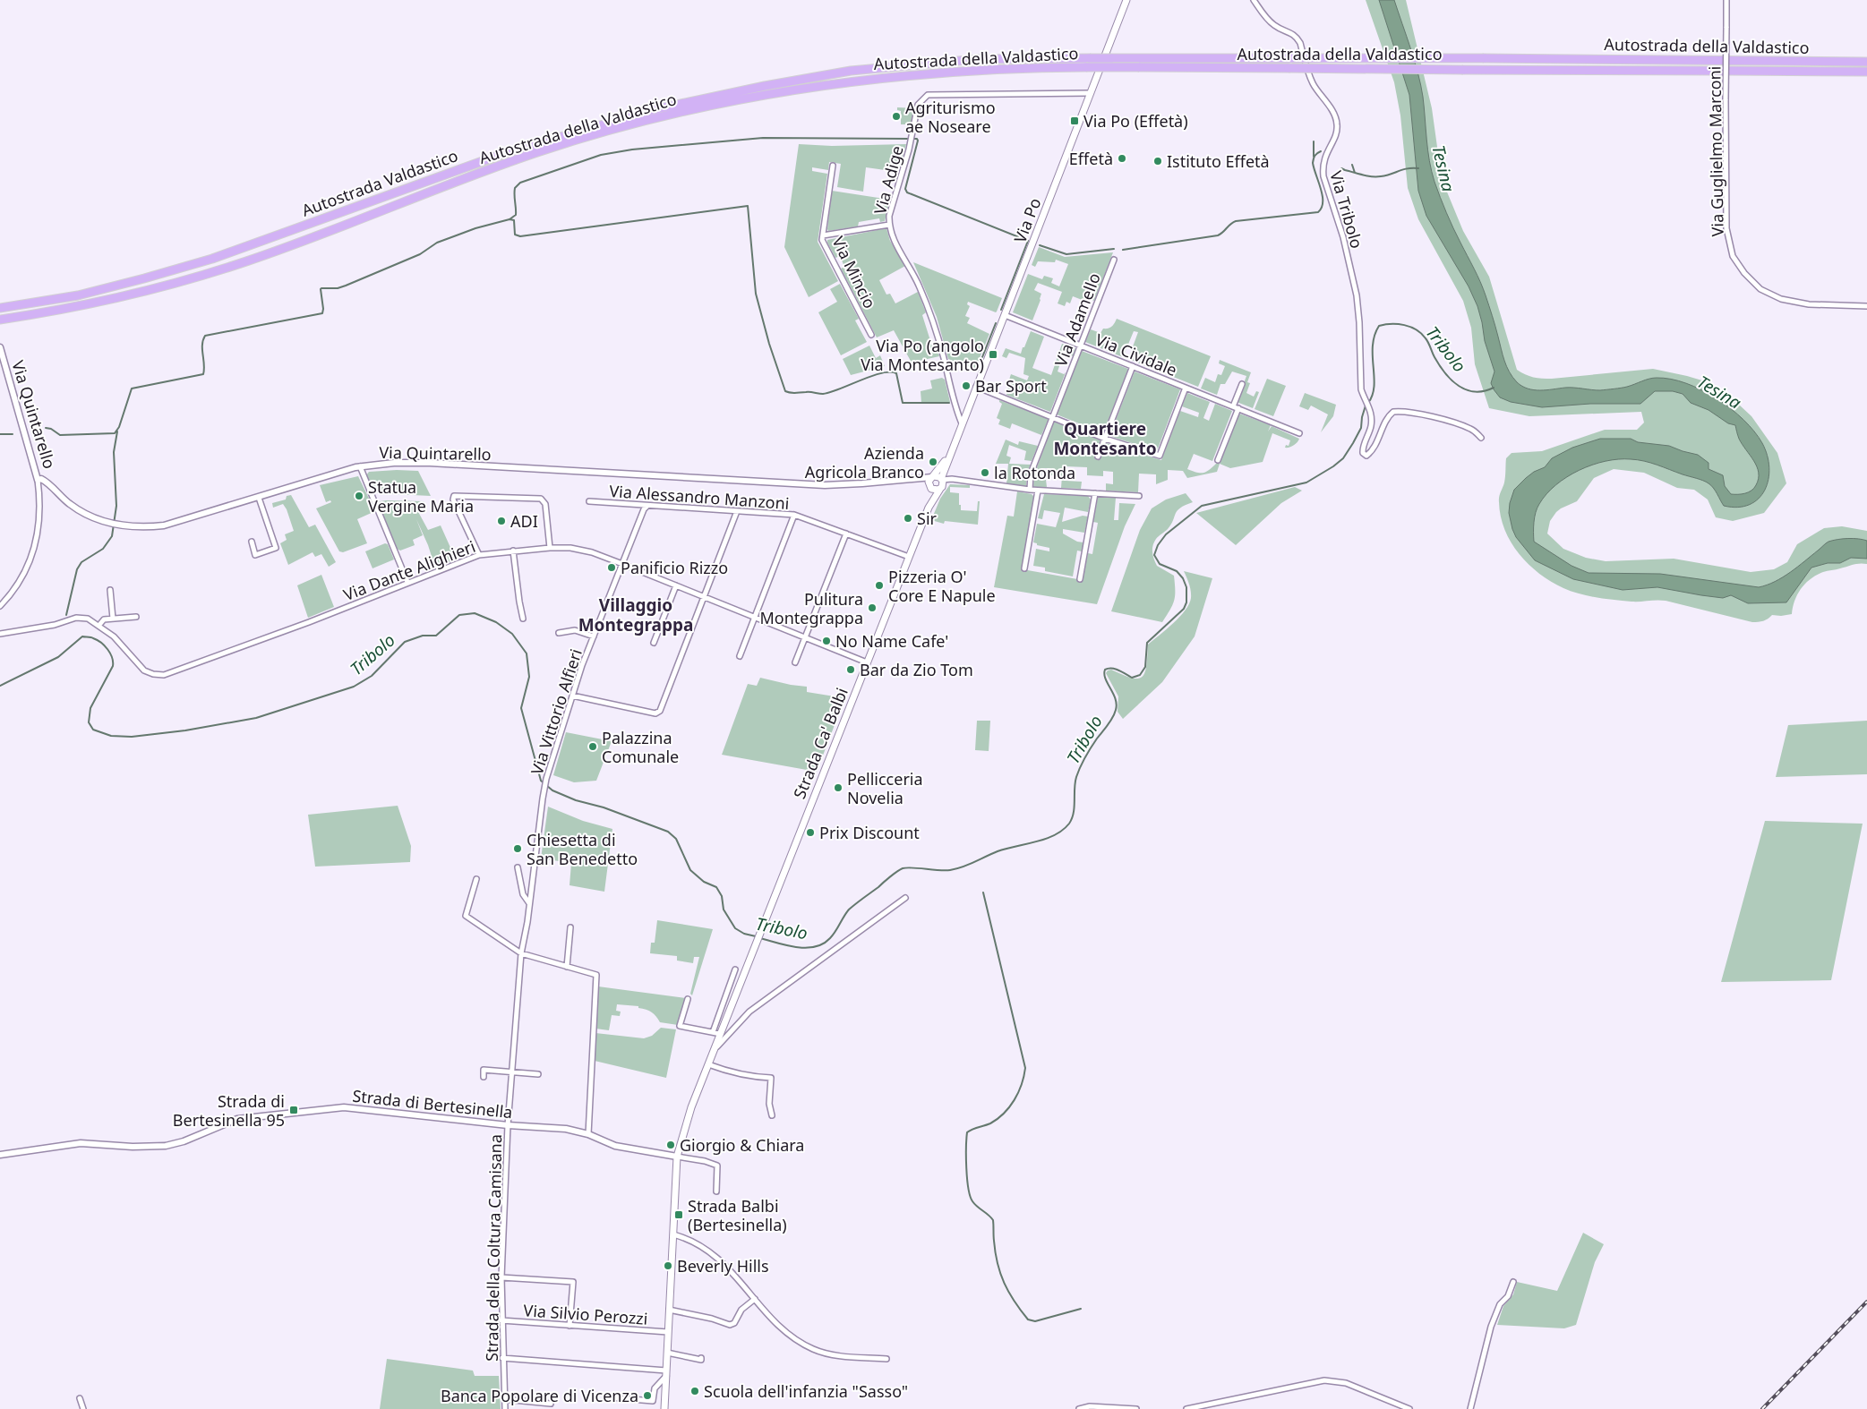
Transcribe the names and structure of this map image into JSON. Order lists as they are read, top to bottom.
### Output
{
  "streets": {
    "highway": ["Autostrada della Valdastico", "Autostrada Valdastico"],
    "main road": ["Via Po", "Strada Ca' Balbi"],
    "street": [
      "Via Guglielmo Marconi",
      "Via Adige",
      "Via Tribolo",
      "Via Mincio",
      "Via Adamello",
      "Via Cividale",
      "Via Quintarello",
      "Via Alessandro Manzoni",
      "Via Dante Alighieri",
      "Via Vittorio Alfieri",
      "Strada di Bertesinella",
      "Strada della Coltura Camisana",
      "Via Silvio Perozzi"
    ]
  },
  "crossings": [
    ["Autostrada della Valdastico", "Autostrada Valdastico"],
    ["Via Adige", "Via Po"],
    ["Via Po", "Via Cividale"],
    ["Via Po", "Via Quintarello"],
    ["Via Po", "Strada Ca' Balbi"],
    ["Via Adamello", "Via Cividale"],
    ["Via Quintarello", "Strada Ca' Balbi"],
    ["Via Alessandro Manzoni", "Via Vittorio Alfieri"],
    ["Via Alessandro Manzoni", "Strada Ca' Balbi"],
    ["Via Dante Alighieri", "Via Vittorio Alfieri"],
    ["Via Dante Alighieri", "Strada Ca' Balbi"],
    ["Via Vittorio Alfieri", "Strada della Coltura Camisana"],
    ["Strada Ca' Balbi", "Strada di Bertesinella"],
    ["Strada Ca' Balbi", "Via Silvio Perozzi"],
    ["Strada di Bertesinella", "Strada della Coltura Camisana"],
    ["Strada della Coltura Camisana", "Via Silvio Perozzi"]
  ],
  "districts": ["Quartiere Montesanto", "Villaggio Montegrappa"],
  "water": ["Tesina", "Tribolo"],
  "places": {
    "other": [
      "Agriturismo ae Noseare",
      "Effetà",
      "Istituto Effetà",
      "Bar Sport",
      "Azienda Agricola Branco",
      "la Rotonda",
      "Statua Vergine Maria",
      "Sir",
      "ADI",
      "Panificio Rizzo",
      "Pizzeria O' Core E Napule",
      "Pulitura Montegrappa",
      "No Name Cafe'",
      "Bar da Zio Tom",
      "Palazzina Comunale",
      "Pellicceria Novelia",
      "Prix Discount",
      "Chiesetta di San Benedetto",
      "Giorgio & Chiara",
      "Beverly Hills",
      "Scuola dell'infanzia \"Sasso\"",
      "Banca Popolare di Vicenza"
    ],
    "transit": [
      "Via Po (Effetà)",
      "Via Po (angolo Via Montesanto)",
      "Strada di Bertesinella 95",
      "Strada Balbi (Bertesinella)"
    ]
  }
}
